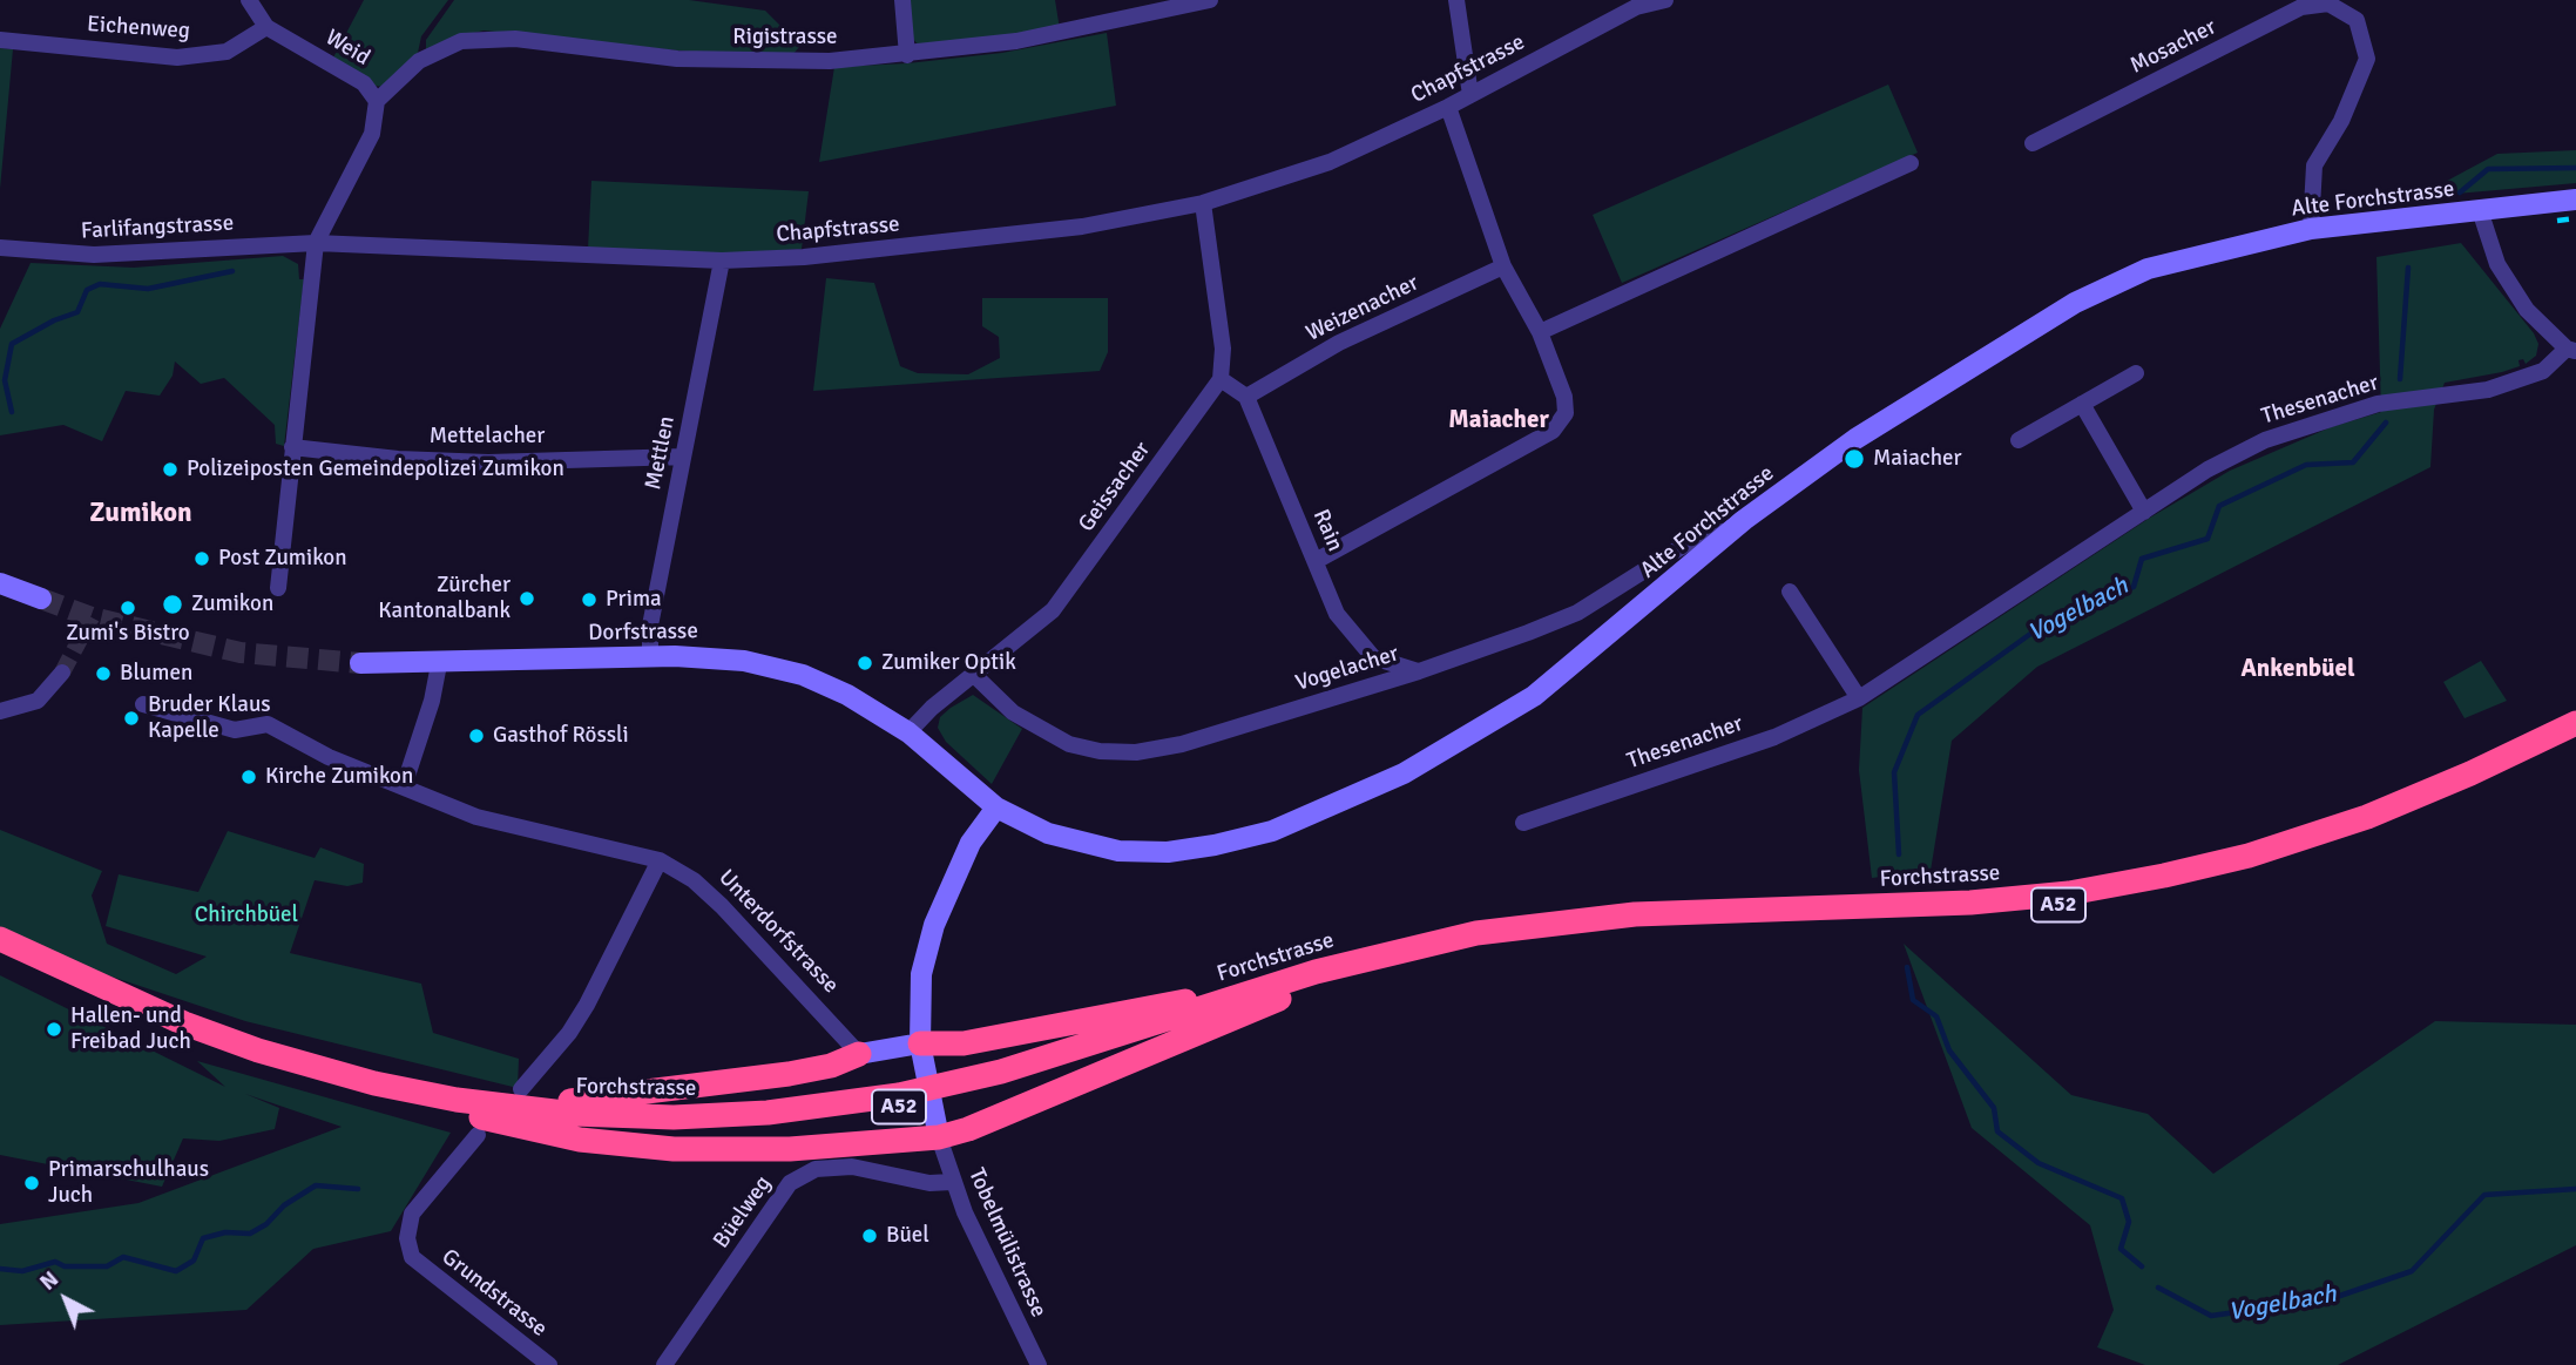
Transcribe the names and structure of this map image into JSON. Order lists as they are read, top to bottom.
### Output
{
  "streets": {
    "highway": ["Forchstrasse", "A52"],
    "street": [
      "Eichenweg",
      "Rigistrasse",
      "Mosacher",
      "Weid",
      "Chapfstrasse",
      "Alte Forchstrasse",
      "Farlifangstrasse",
      "Weizenacher",
      "Thesenacher",
      "Mettelacher",
      "Mettlen",
      "Geissacher",
      "Rain",
      "Dorfstrasse",
      "Vogelacher",
      "Unterdorfstrasse",
      "Büelweg",
      "Tobelmülistrasse",
      "Grundstrasse"
    ]
  },
  "crossings": [
    ["Eichenweg", "Weid"],
    ["Rigistrasse", "Weid"],
    ["Mosacher", "Alte Forchstrasse"],
    ["Weid", "Chapfstrasse"],
    ["Weid", "Farlifangstrasse"],
    ["Chapfstrasse", "Farlifangstrasse"],
    ["Chapfstrasse", "Mettlen"],
    ["Alte Forchstrasse", "Geissacher"],
    ["Alte Forchstrasse", "Dorfstrasse"],
    ["Alte Forchstrasse", "Vogelacher"],
    ["Weizenacher", "Rain"],
    ["Mettelacher", "Mettlen"],
    ["Mettlen", "Dorfstrasse"],
    ["Geissacher", "Dorfstrasse"],
    ["Geissacher", "Vogelacher"],
    ["Rain", "Vogelacher"],
    ["Büelweg", "Tobelmülistrasse"]
  ],
  "districts": ["Maiacher", "Zumikon", "Ankenbüel"],
  "water": ["Vogelbach"],
  "parks": ["Chirchbüel"],
  "places": [
    "Maiacher",
    "Polizeiposten Gemeindepolizei Zumikon",
    "Post Zumikon",
    "Zürcher Kantonalbank",
    "Prima",
    "Zumikon",
    "Zumi's Bistro",
    "Zumiker Optik",
    "Blumen",
    "Bruder Klaus Kapelle",
    "Gasthof Rössli",
    "Kirche Zumikon",
    "Hallen- und Freibad Juch",
    "Primarschulhaus Juch",
    "Büel"
  ],
  "north": "top left"
}
